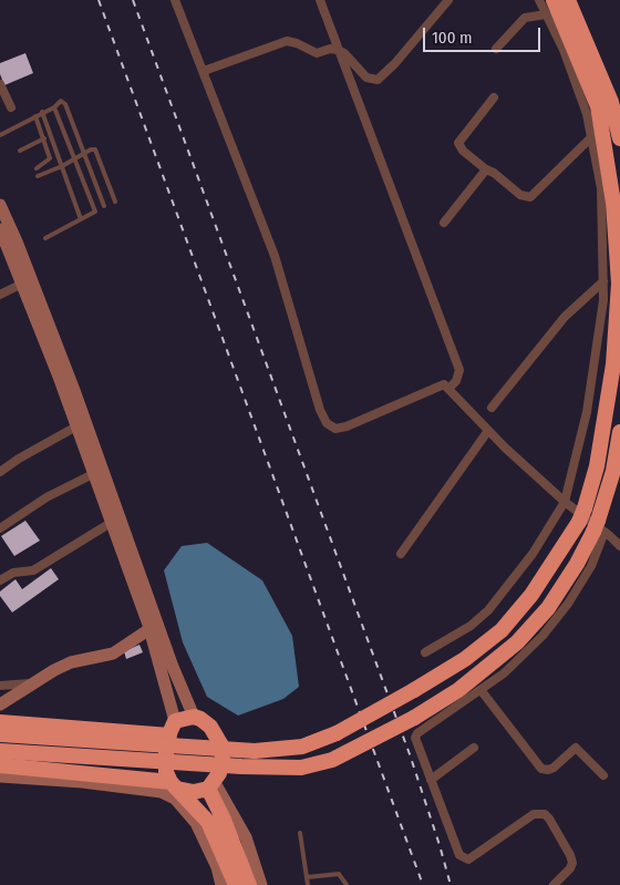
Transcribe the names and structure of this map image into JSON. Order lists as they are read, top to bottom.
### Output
{
  "scale_bar": "100 m"
}
